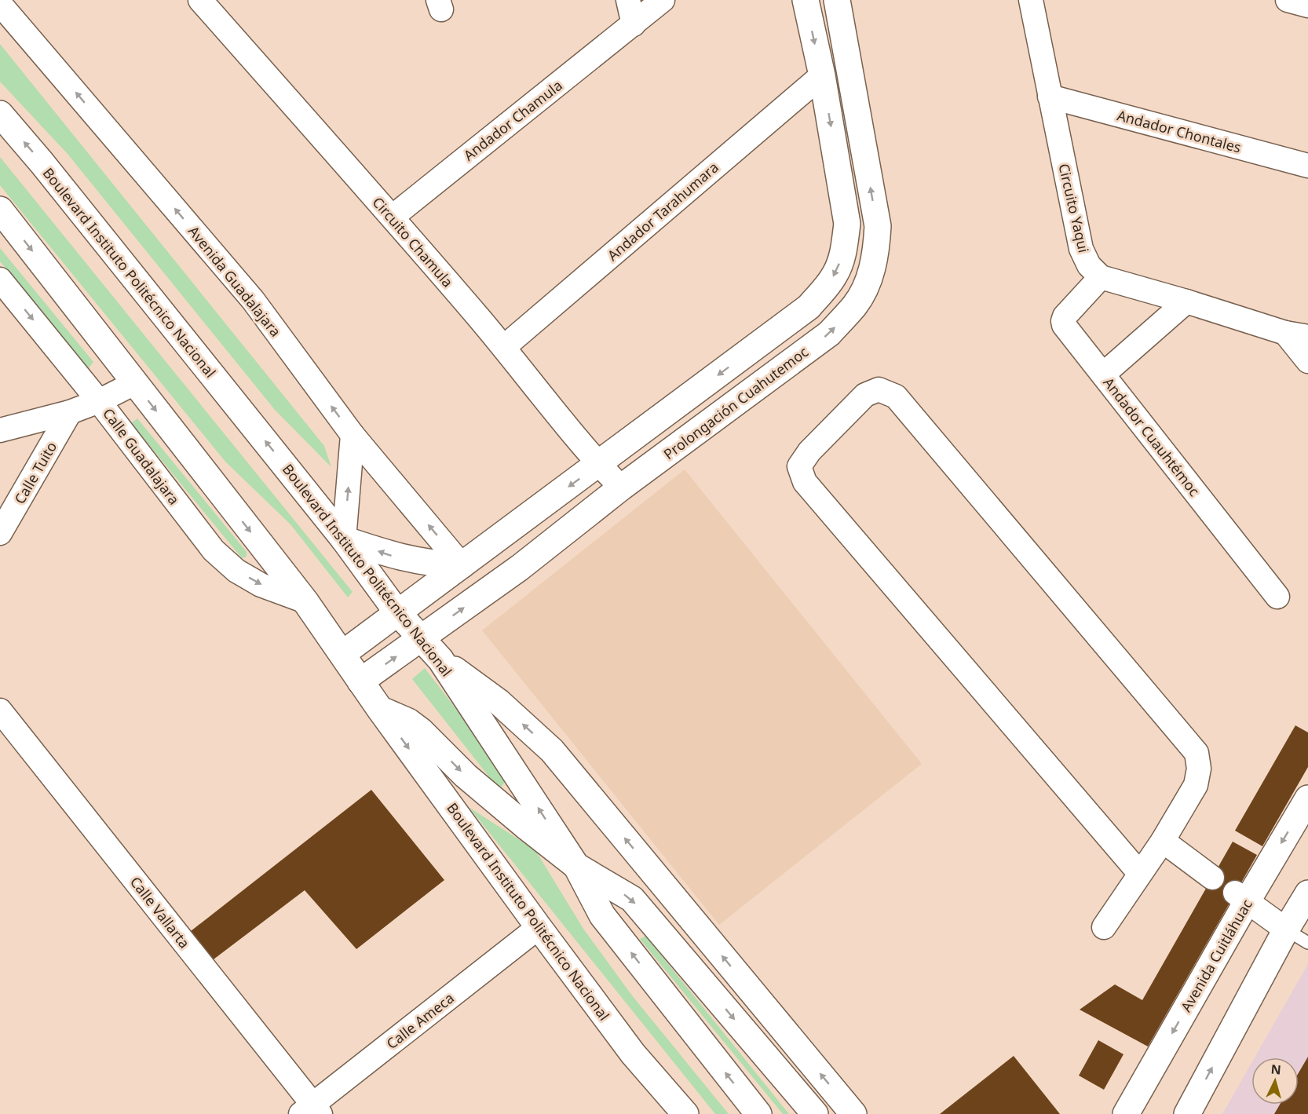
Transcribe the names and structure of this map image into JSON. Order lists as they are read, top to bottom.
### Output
{
  "streets": {
    "main road": ["Boulevard Instituto Politécnico Nacional", "Prolongación Cuahutemoc", "Avenida Cuitláhuac"],
    "street": [
      "Andador Chamula",
      "Andador Chontales",
      "Circuito Yaqui",
      "Andador Tarahumara",
      "Circuito Chamula",
      "Avenida Guadalajara",
      "Andador Cuauhtémoc",
      "Calle Guadalajara",
      "Calle Tuito",
      "Calle Vallarta",
      "Calle Ameca"
    ]
  },
  "crossings": [
    ["Andador Chamula", "Circuito Chamula"],
    ["Andador Chontales", "Circuito Yaqui"],
    ["Circuito Yaqui", "Andador Cuauhtémoc"],
    ["Andador Tarahumara", "Circuito Chamula"],
    ["Circuito Chamula", "Prolongación Cuahutemoc"],
    ["Boulevard Instituto Politécnico Nacional", "Prolongación Cuahutemoc"],
    ["Boulevard Instituto Politécnico Nacional", "Calle Guadalajara"],
    ["Boulevard Instituto Politécnico Nacional", "Calle Ameca"],
    ["Calle Vallarta", "Calle Ameca"]
  ],
  "one_way": ["Avenida Guadalajara", "Calle Guadalajara"],
  "north": "top"
}
